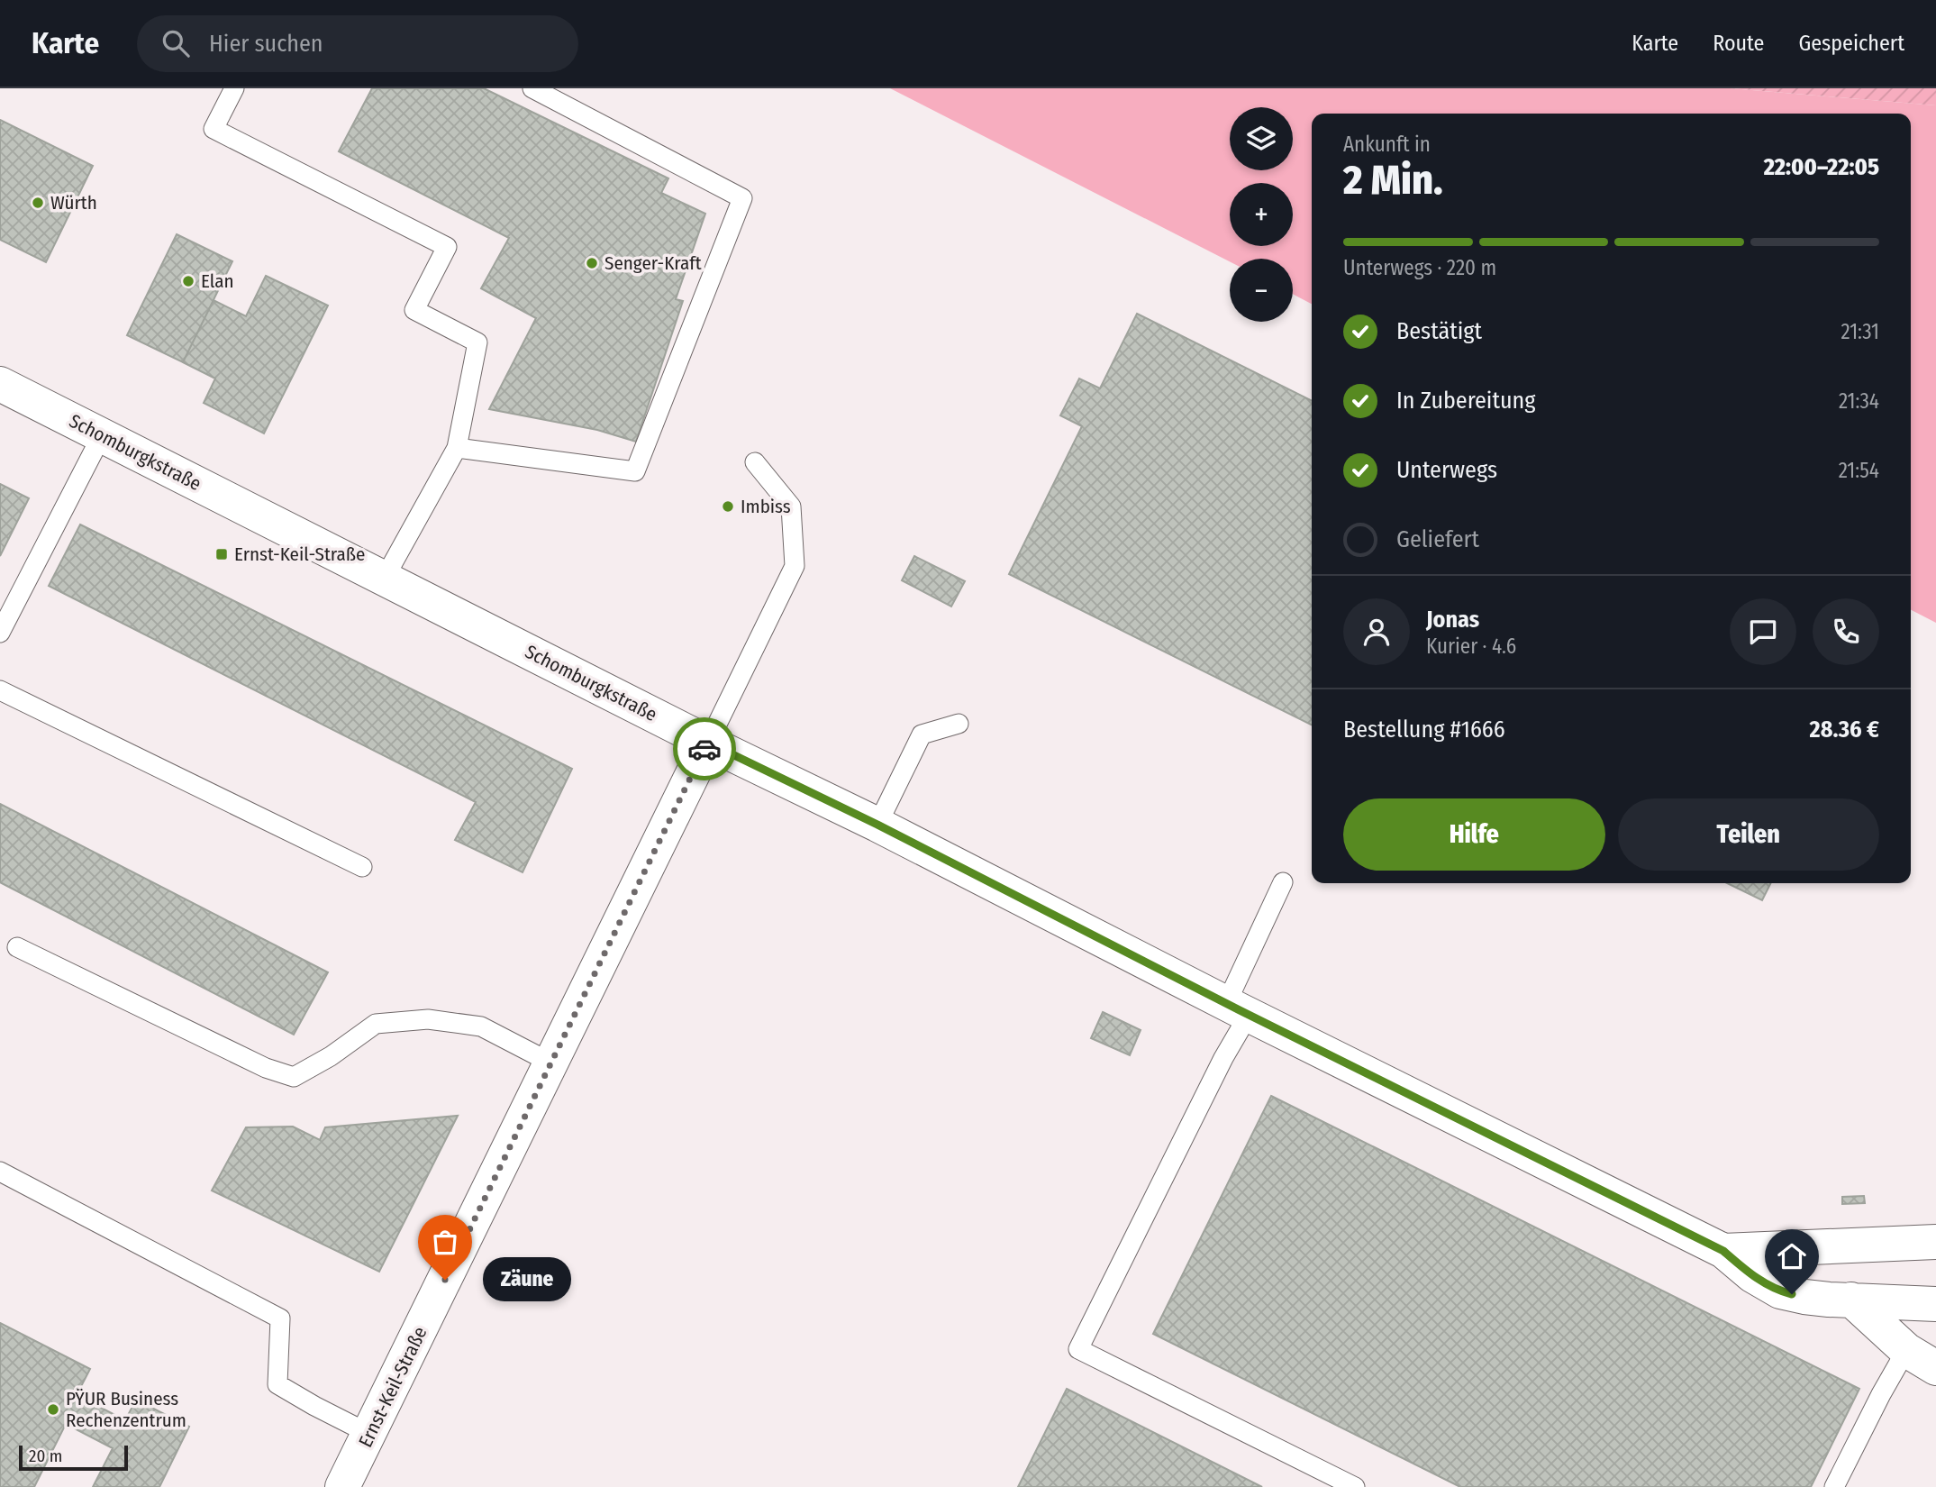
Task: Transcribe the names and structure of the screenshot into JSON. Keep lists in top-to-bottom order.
{
  "streets": {
    "main road": ["Schomburgkstraße", "Ernst-Keil-Straße"]
  },
  "crossings": [
    ["Schomburgkstraße", "Ernst-Keil-Straße"]
  ],
  "places": {
    "other": [
      "Würth",
      "Senger-Kraft",
      "Elan",
      "Imbiss",
      "Zäune",
      "PŸUR Business Rechenzentrum"
    ],
    "transit": ["Ernst-Keil-Straße"]
  },
  "scale_bar": "20 m",
  "page": {
    "header": "Karte",
    "search": "Hier suchen",
    "nav": ["Karte", "Route", "Gespeichert"],
    "map_buttons": ["+", "−"],
    "heading": ["2 Min.", "Ankunft in", "22:00–22:05"],
    "panel": [
      "Jonas",
      "Kurier · 4.6",
      "Bestellung #1666",
      "28.36 €"
    ],
    "bar": "Unterwegs · 220 m",
    "list": [
      ["Bestätigt", "21:31"],
      ["In Zubereitung", "21:34"],
      ["Unterwegs", "21:54"],
      "Geliefert"
    ],
    "buttons": ["Hilfe", "Teilen"],
    "bubble": "Zäune",
    "scale": "20 m"
  }
}
